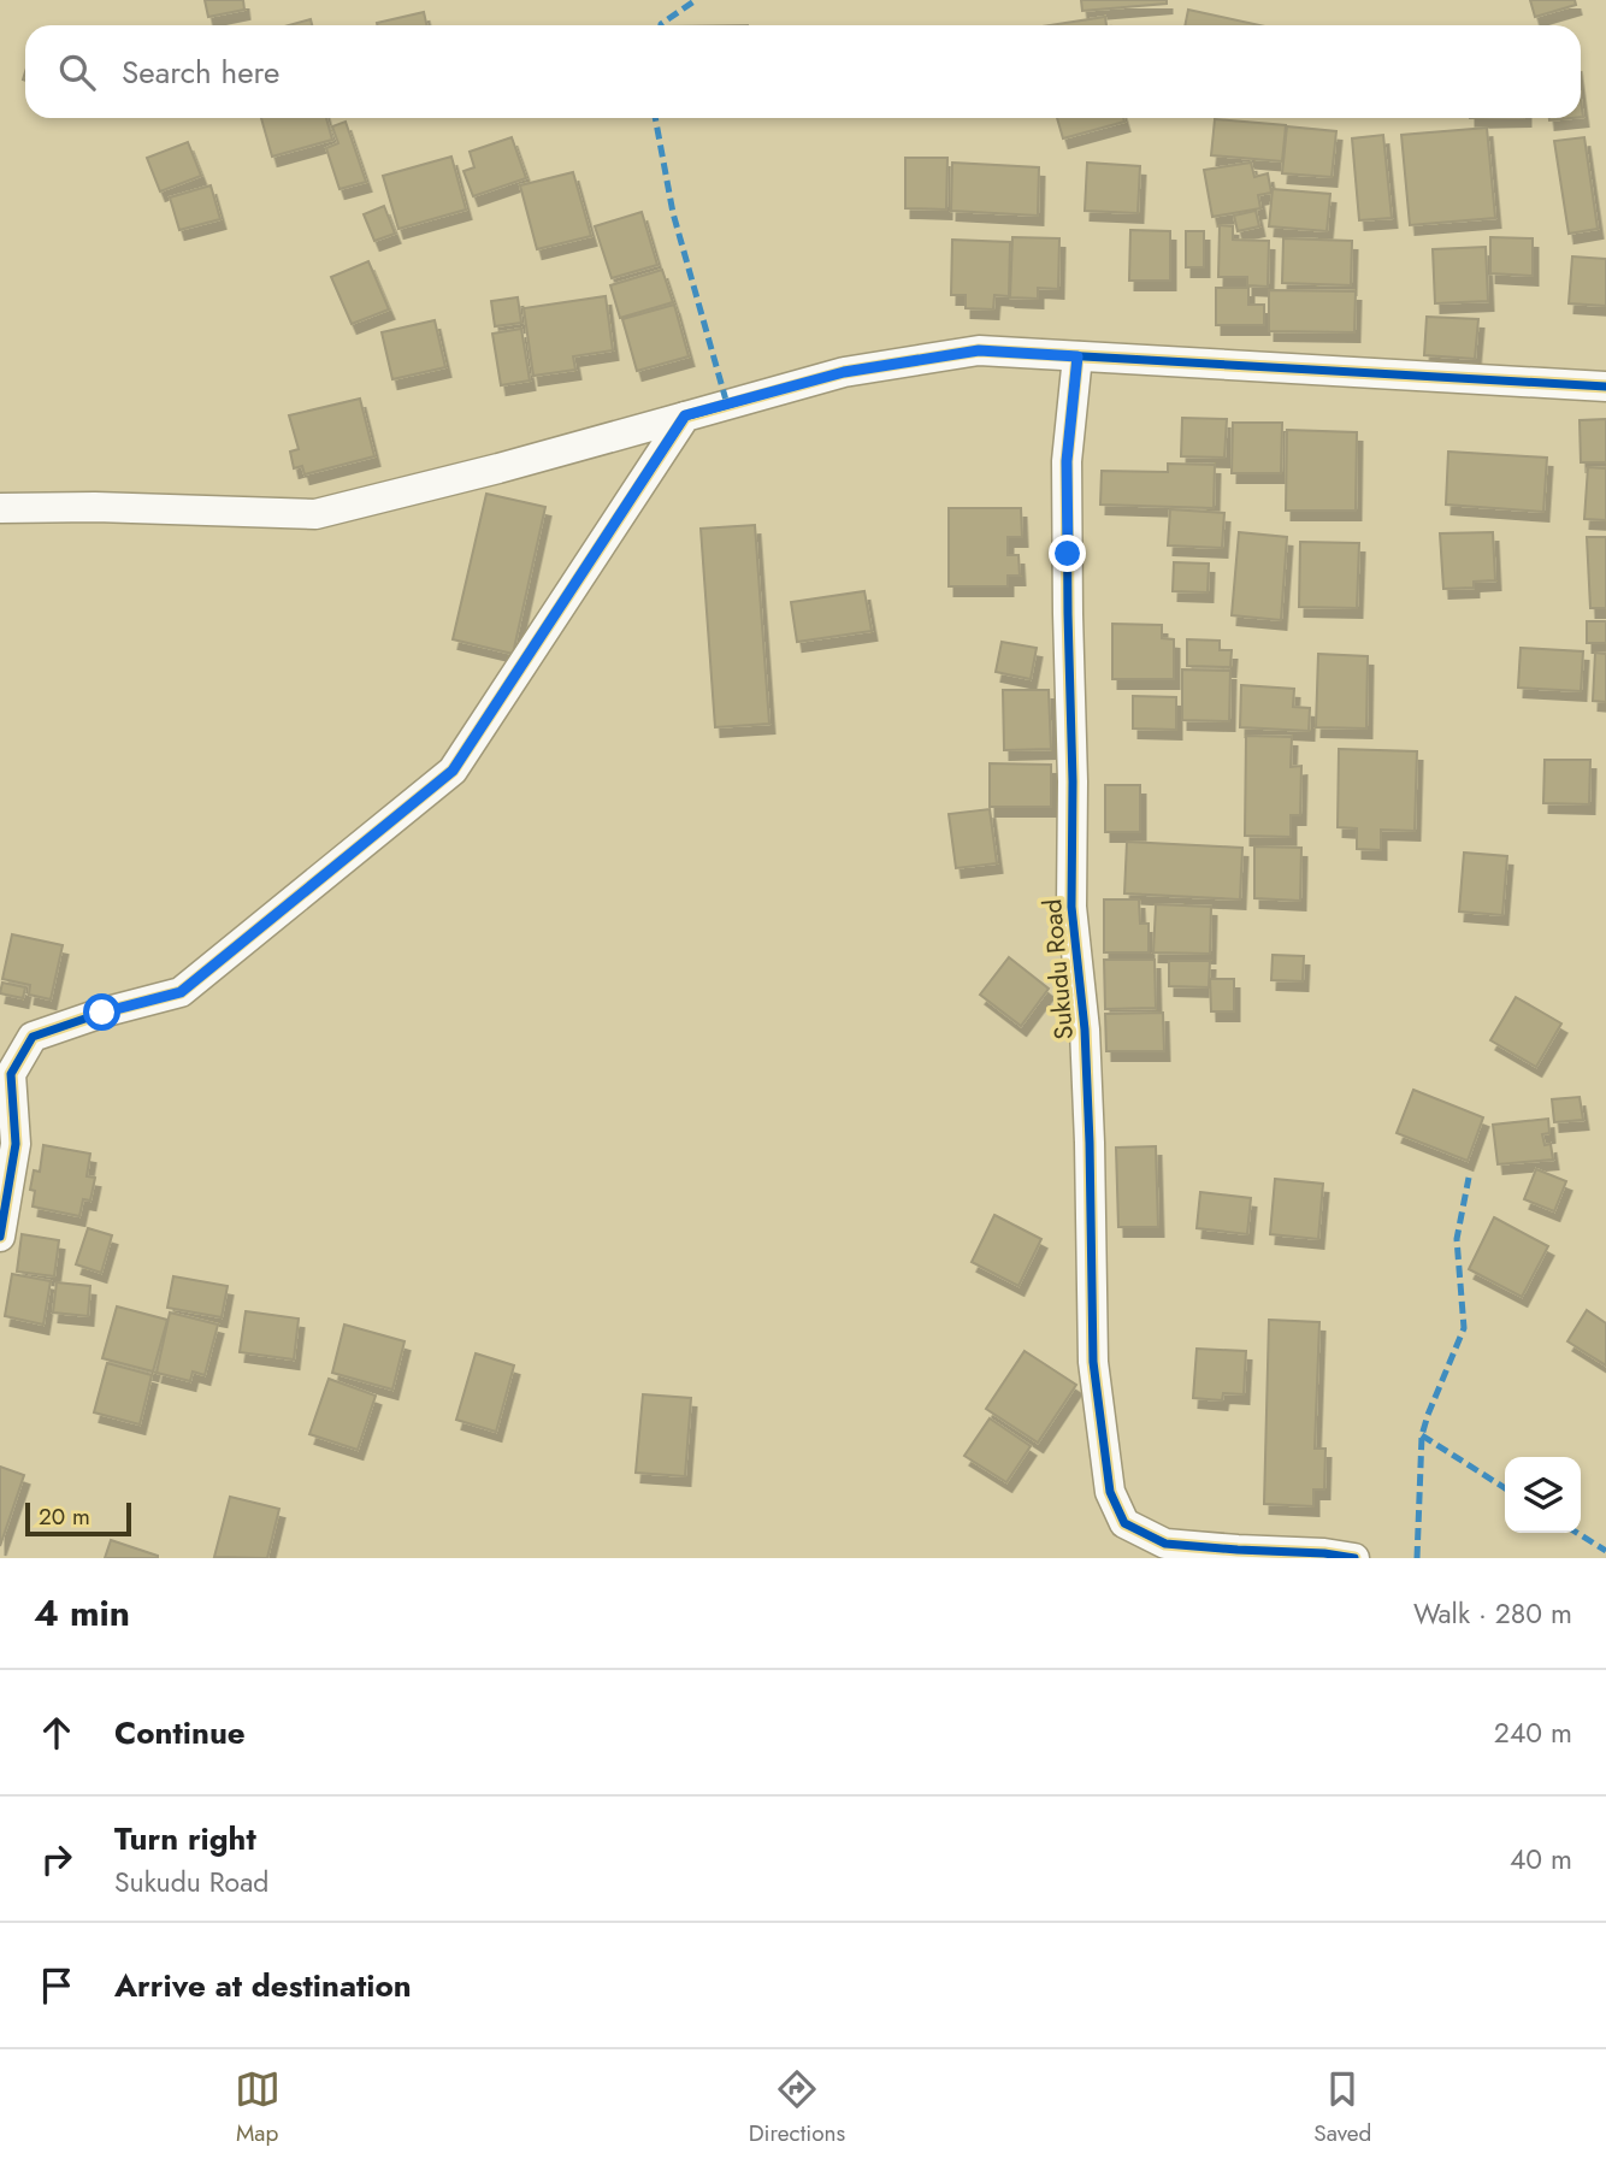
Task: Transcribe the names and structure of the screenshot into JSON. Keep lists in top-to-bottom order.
{
  "streets": {
    "street": ["Sukudu Road"]
  },
  "scale_bar": "20 m",
  "page": {
    "search": "Search here",
    "scale": "20 m",
    "heading": ["4 min", "Walk · 280 m"],
    "list": [
      ["Continue", "240 m"],
      ["Turn right", "Sukudu Road", "40 m"],
      "Arrive at destination"
    ],
    "nav": ["Map", "Directions", "Saved"]
  }
}
